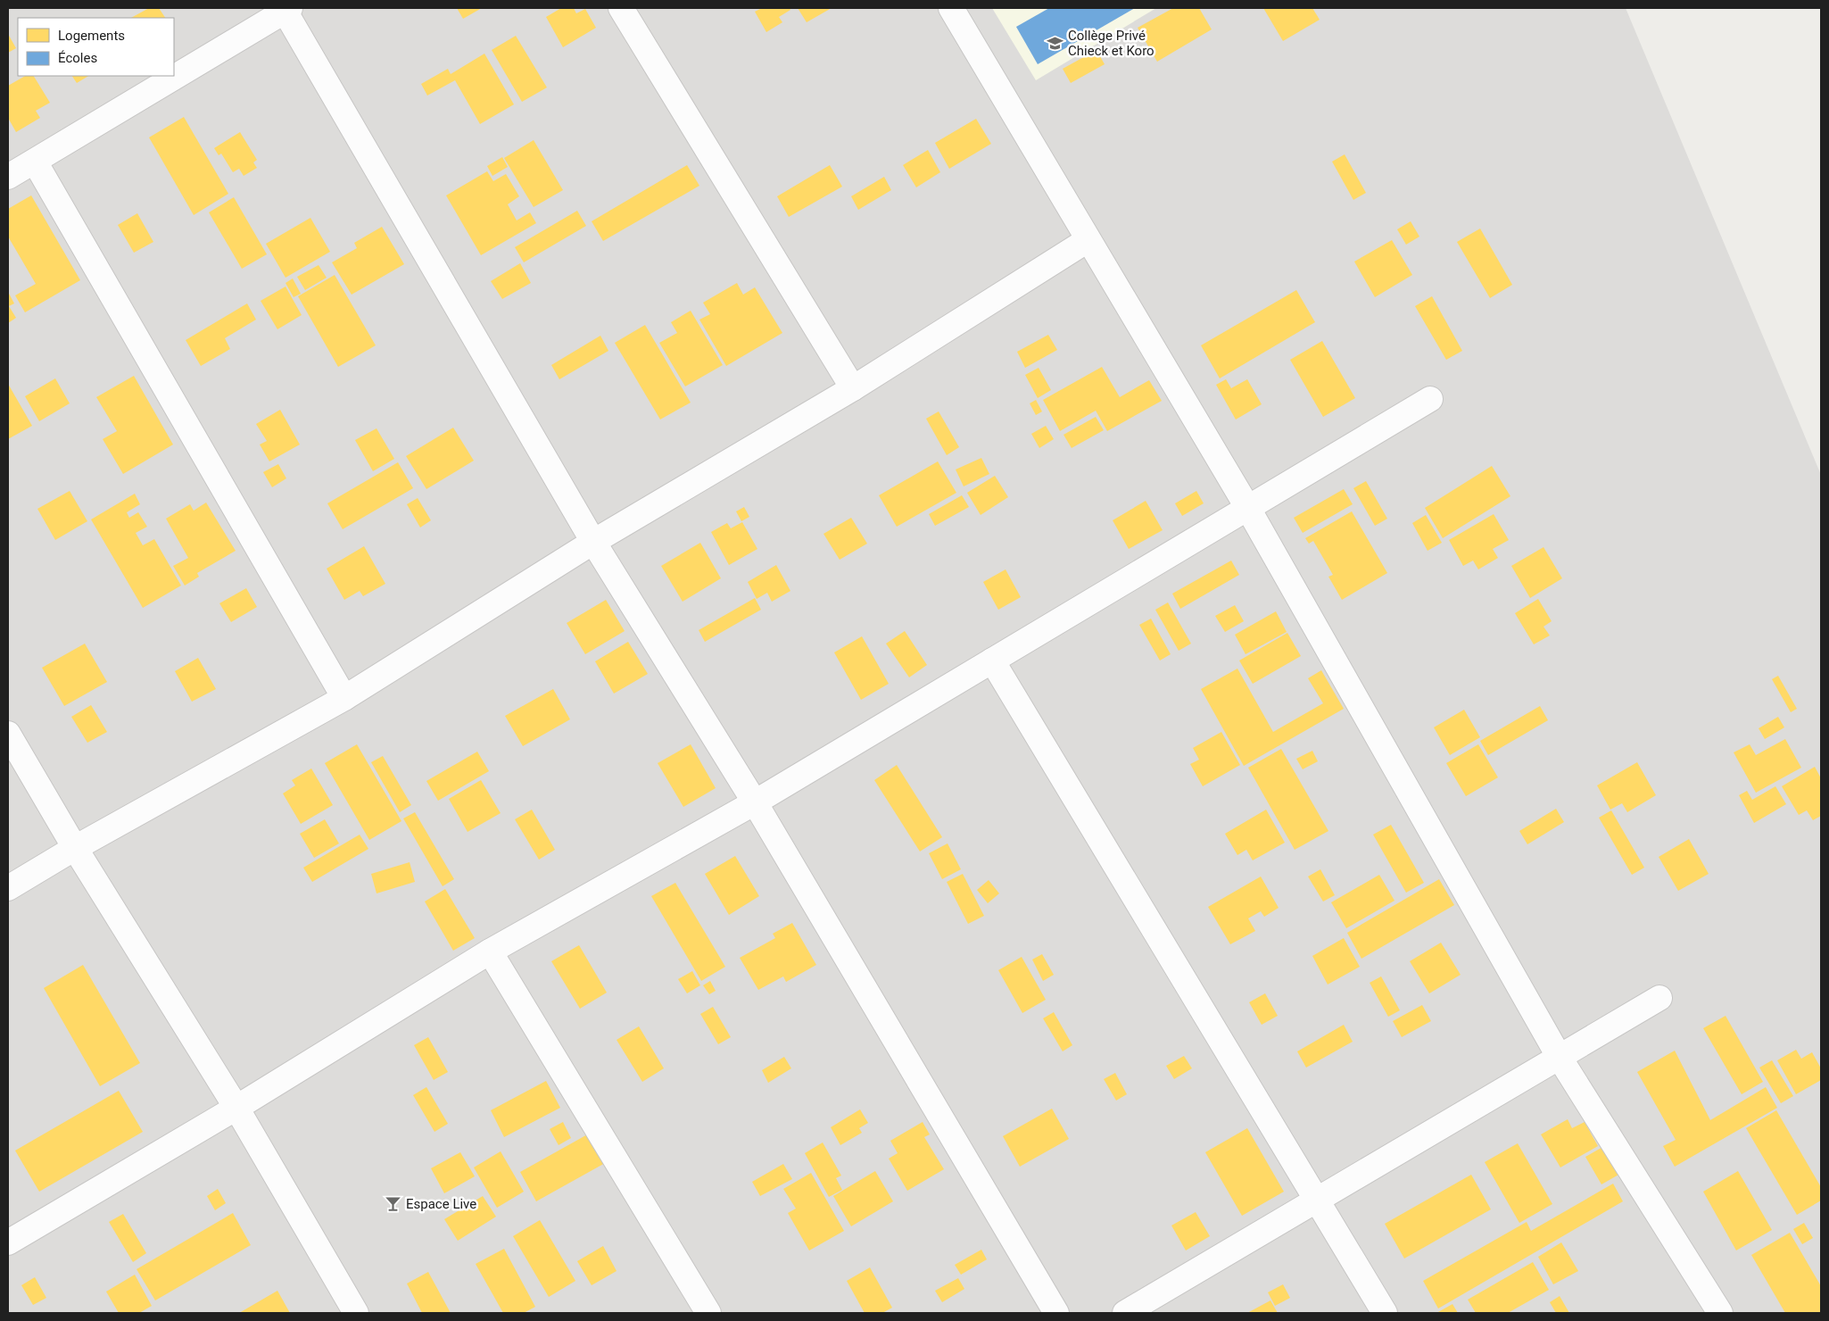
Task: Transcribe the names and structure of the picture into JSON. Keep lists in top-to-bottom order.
{
  "places": {
    "school or university": ["Collège Privé Chieck et Koro"],
    "bar": ["Espace Live"]
  },
  "legend": ["Logements", "Écoles"]
}
